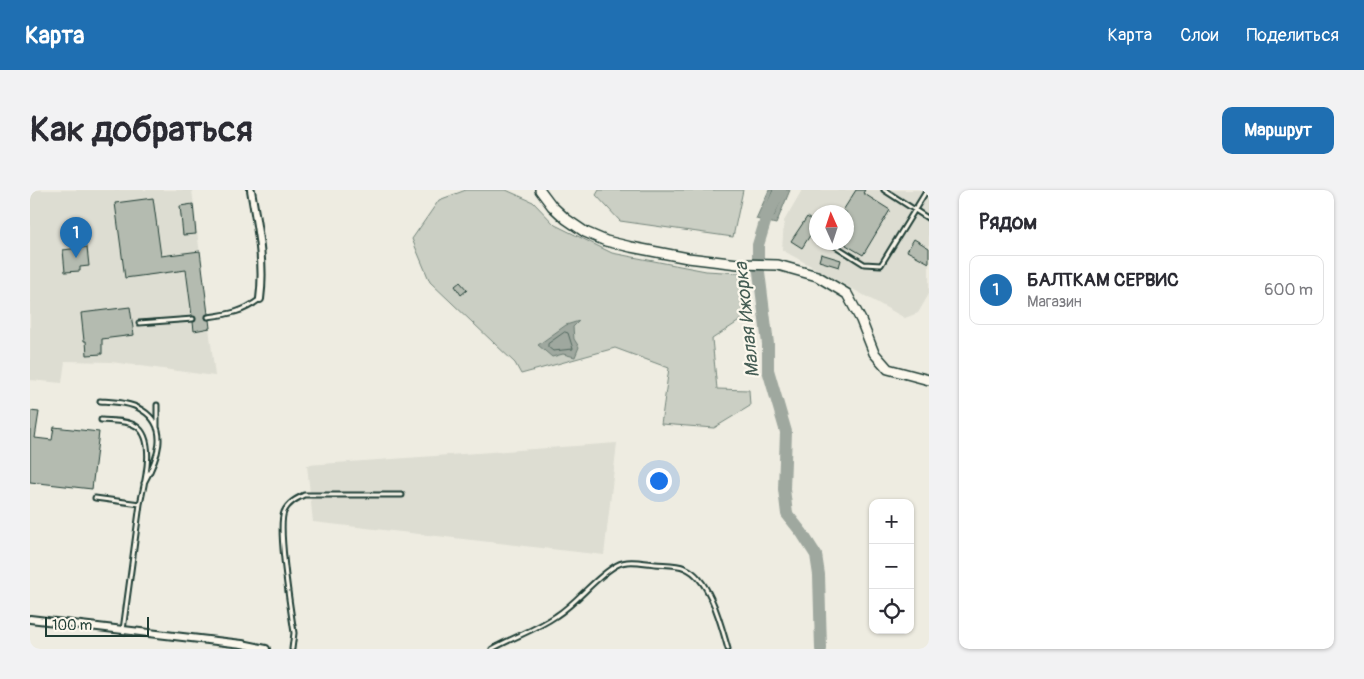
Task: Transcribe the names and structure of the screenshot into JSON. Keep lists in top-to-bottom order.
{
  "water": ["Малая Ижорка"],
  "scale_bar": "100 m",
  "north": "top",
  "page": {
    "header": "Карта",
    "nav": ["Карта", "Слои", "Поделиться"],
    "buttons": "Маршрут",
    "title": "Как добраться",
    "heading": "Рядом",
    "pins": "1",
    "list": [
      {
        "mark": "1",
        "name": "БАЛТКАМ СЕРВИС",
        "note": "Магазин",
        "value": "600 m"
      }
    ],
    "map_buttons": ["+", "−"],
    "scale": "100 m"
  }
}
